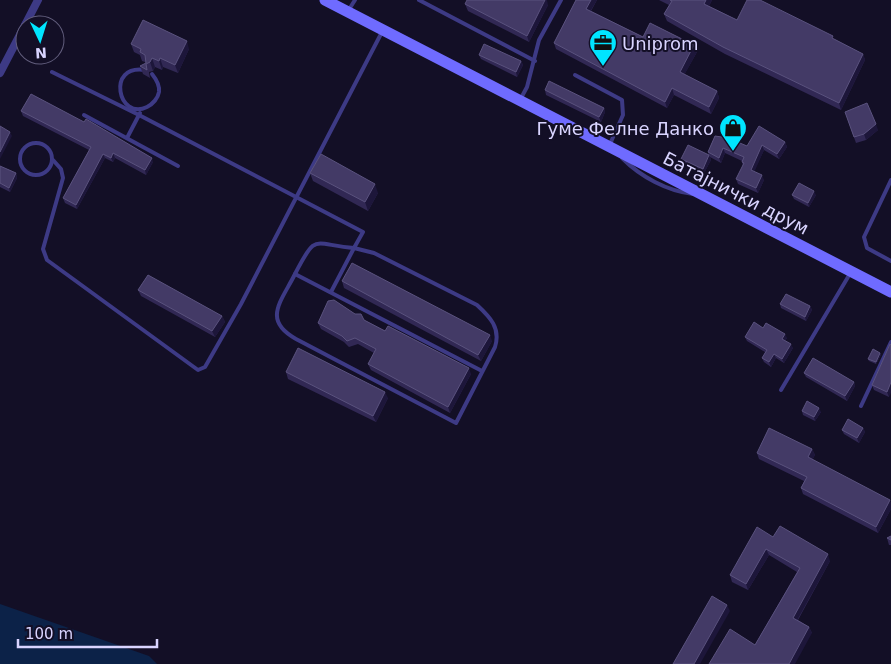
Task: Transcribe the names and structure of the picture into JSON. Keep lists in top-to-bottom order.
{
  "streets": {
    "main road": ["Батајнички друм"]
  },
  "places": {
    "office": ["Uniprom"],
    "shop": ["Гуме Фелне Данко"]
  },
  "scale_bar": "100 m",
  "north": "bottom"
}
